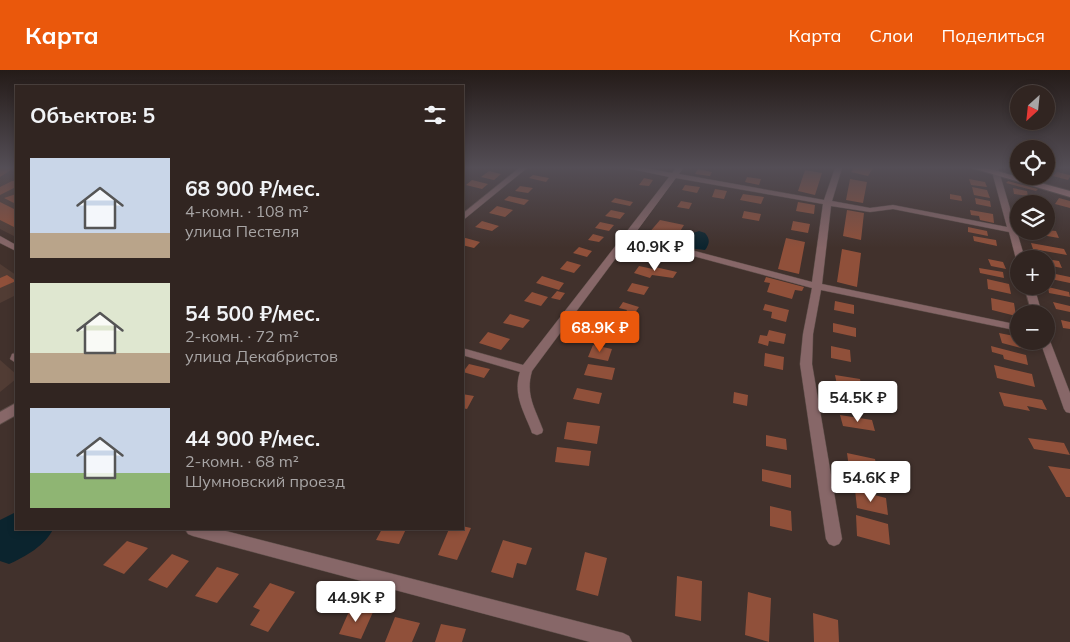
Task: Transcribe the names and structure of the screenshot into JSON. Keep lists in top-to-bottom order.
{
  "north": "bottom left",
  "page": {
    "header": "Карта",
    "nav": ["Карта", "Слои", "Поделиться"],
    "map_buttons": ["+", "−"],
    "heading": "Объектов: 5",
    "list": [
      {
        "name": "68 900 ₽/мес.",
        "note": "4-комн. · 108 m² · улица Пестеля"
      },
      {
        "name": "54 500 ₽/мес.",
        "note": "2-комн. · 72 m² · улица Декабристов"
      },
      {
        "name": "44 900 ₽/мес.",
        "note": "2-комн. · 68 m² · Шумновский проезд"
      }
    ],
    "price": [
      "40.9K ₽",
      "68.9K ₽",
      "54.5K ₽",
      "54.6K ₽",
      "44.9K ₽"
    ]
  }
}
